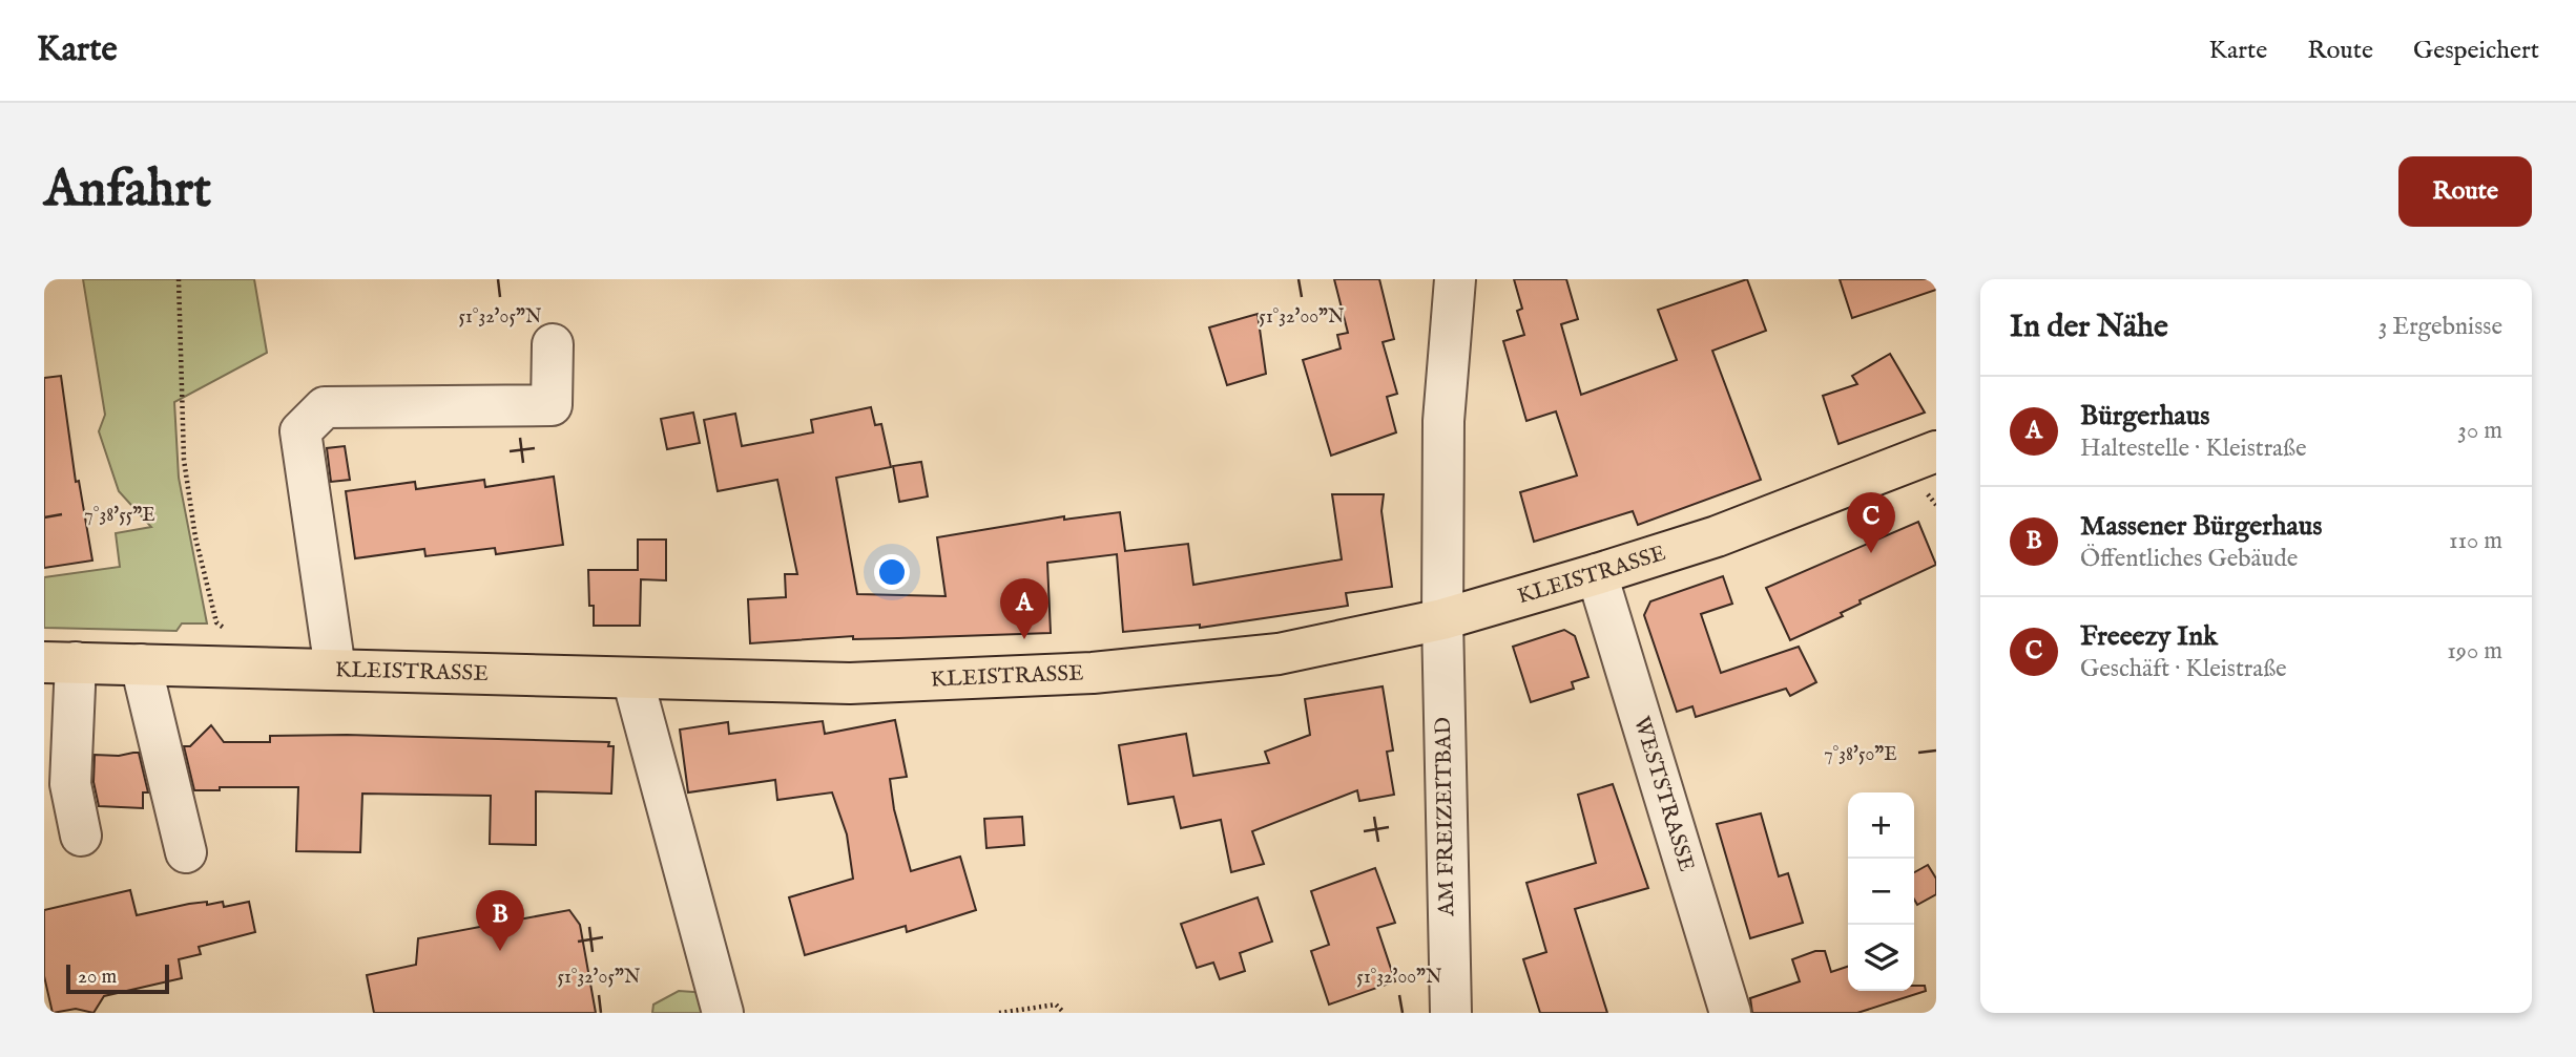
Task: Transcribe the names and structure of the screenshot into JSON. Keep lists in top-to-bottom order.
{
  "streets": {
    "main road": ["KLEISTRASSE"],
    "street": ["WESTSTRASSE", "AM FREIZEITBAD"]
  },
  "crossings": [
    ["KLEISTRASSE", "WESTSTRASSE"],
    ["KLEISTRASSE", "AM FREIZEITBAD"]
  ],
  "scale_bar": "20 m",
  "page": {
    "header": "Karte",
    "nav": ["Karte", "Route", "Gespeichert"],
    "buttons": "Route",
    "title": "Anfahrt",
    "heading": ["In der Nähe", "3 Ergebnisse"],
    "list": [
      {
        "mark": "A",
        "name": "Bürgerhaus",
        "note": "Haltestelle · Kleistraße",
        "value": "30 m"
      },
      {
        "mark": "B",
        "name": "Massener Bürgerhaus",
        "note": "Öffentliches Gebäude",
        "value": "110 m"
      },
      {
        "mark": "C",
        "name": "Freeezy Ink",
        "note": "Geschäft · Kleistraße",
        "value": "190 m"
      }
    ],
    "pins": ["C", "A", "B"],
    "map_buttons": ["+", "−"],
    "scale": "20 m"
  },
  "coordinates": [
    "51°32'05\"N",
    "51°32'00\"N",
    "7°38'55\"E",
    "7°38'50\"E"
  ]
}
